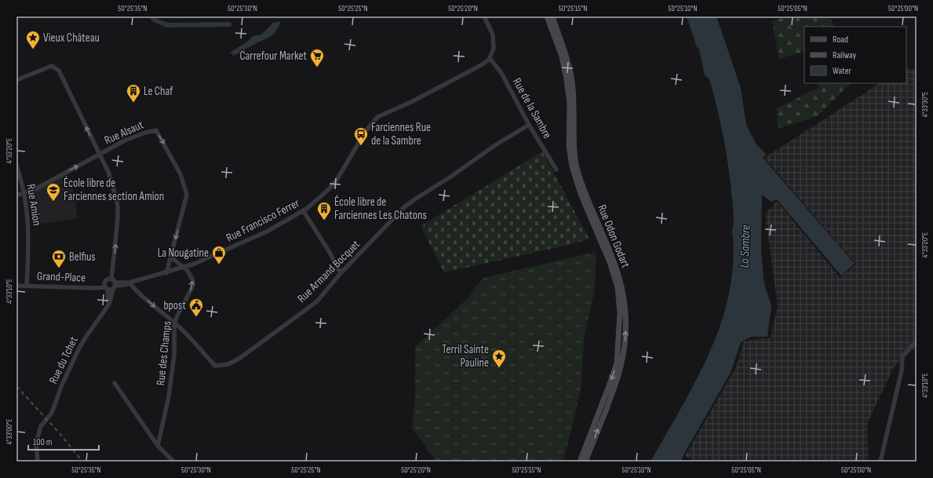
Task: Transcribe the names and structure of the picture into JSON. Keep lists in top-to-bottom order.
{
  "streets": {
    "main road": ["Rue Odon Godart"],
    "street": [
      "Rue de la Sambre",
      "Rue Alsaut",
      "Rue Amion",
      "Rue Francisco Ferrer",
      "Rue Armand Bocquet",
      "Grand-Place",
      "Rue des Champs",
      "Rue du Tchet"
    ]
  },
  "crossings": [
    ["Rue de la Sambre", "Rue Francisco Ferrer"],
    ["Rue de la Sambre", "Rue Armand Bocquet"],
    ["Rue Alsaut", "Rue Amion"],
    ["Rue Alsaut", "Rue Francisco Ferrer"],
    ["Rue Amion", "Grand-Place"],
    ["Rue Francisco Ferrer", "Rue Armand Bocquet"],
    ["Rue Francisco Ferrer", "Grand-Place"],
    ["Rue Francisco Ferrer", "Rue des Champs"],
    ["Rue Francisco Ferrer", "Rue du Tchet"],
    ["Rue Armand Bocquet", "Rue des Champs"],
    ["Grand-Place", "Rue du Tchet"]
  ],
  "water": ["La Sambre"],
  "places": {
    "place": ["Vieux Château", "Terril Sainte Pauline"],
    "supermarket": ["Carrefour Market"],
    "building": ["Le Chaf", "École libre de Farciennes Les Chatons"],
    "bus stop": ["Farciennes Rue de la Sambre"],
    "school or university": ["École libre de Farciennes section Amion"],
    "shop": ["La Nougatine"],
    "bank": ["Belfius"],
    "public building": ["bpost"]
  },
  "legend": ["Road", "Railway", "Water"],
  "scale_bar": "100 m",
  "coordinates": [
    "50°25'35\"N",
    "50°25'30\"N",
    "50°25'25\"N",
    "50°25'20\"N",
    "50°25'15\"N",
    "50°25'10\"N",
    "50°25'05\"N",
    "50°25'00\"N",
    "4°33'30\"E",
    "4°33'20\"E",
    "4°33'10\"E",
    "4°33'00\"E"
  ]
}
